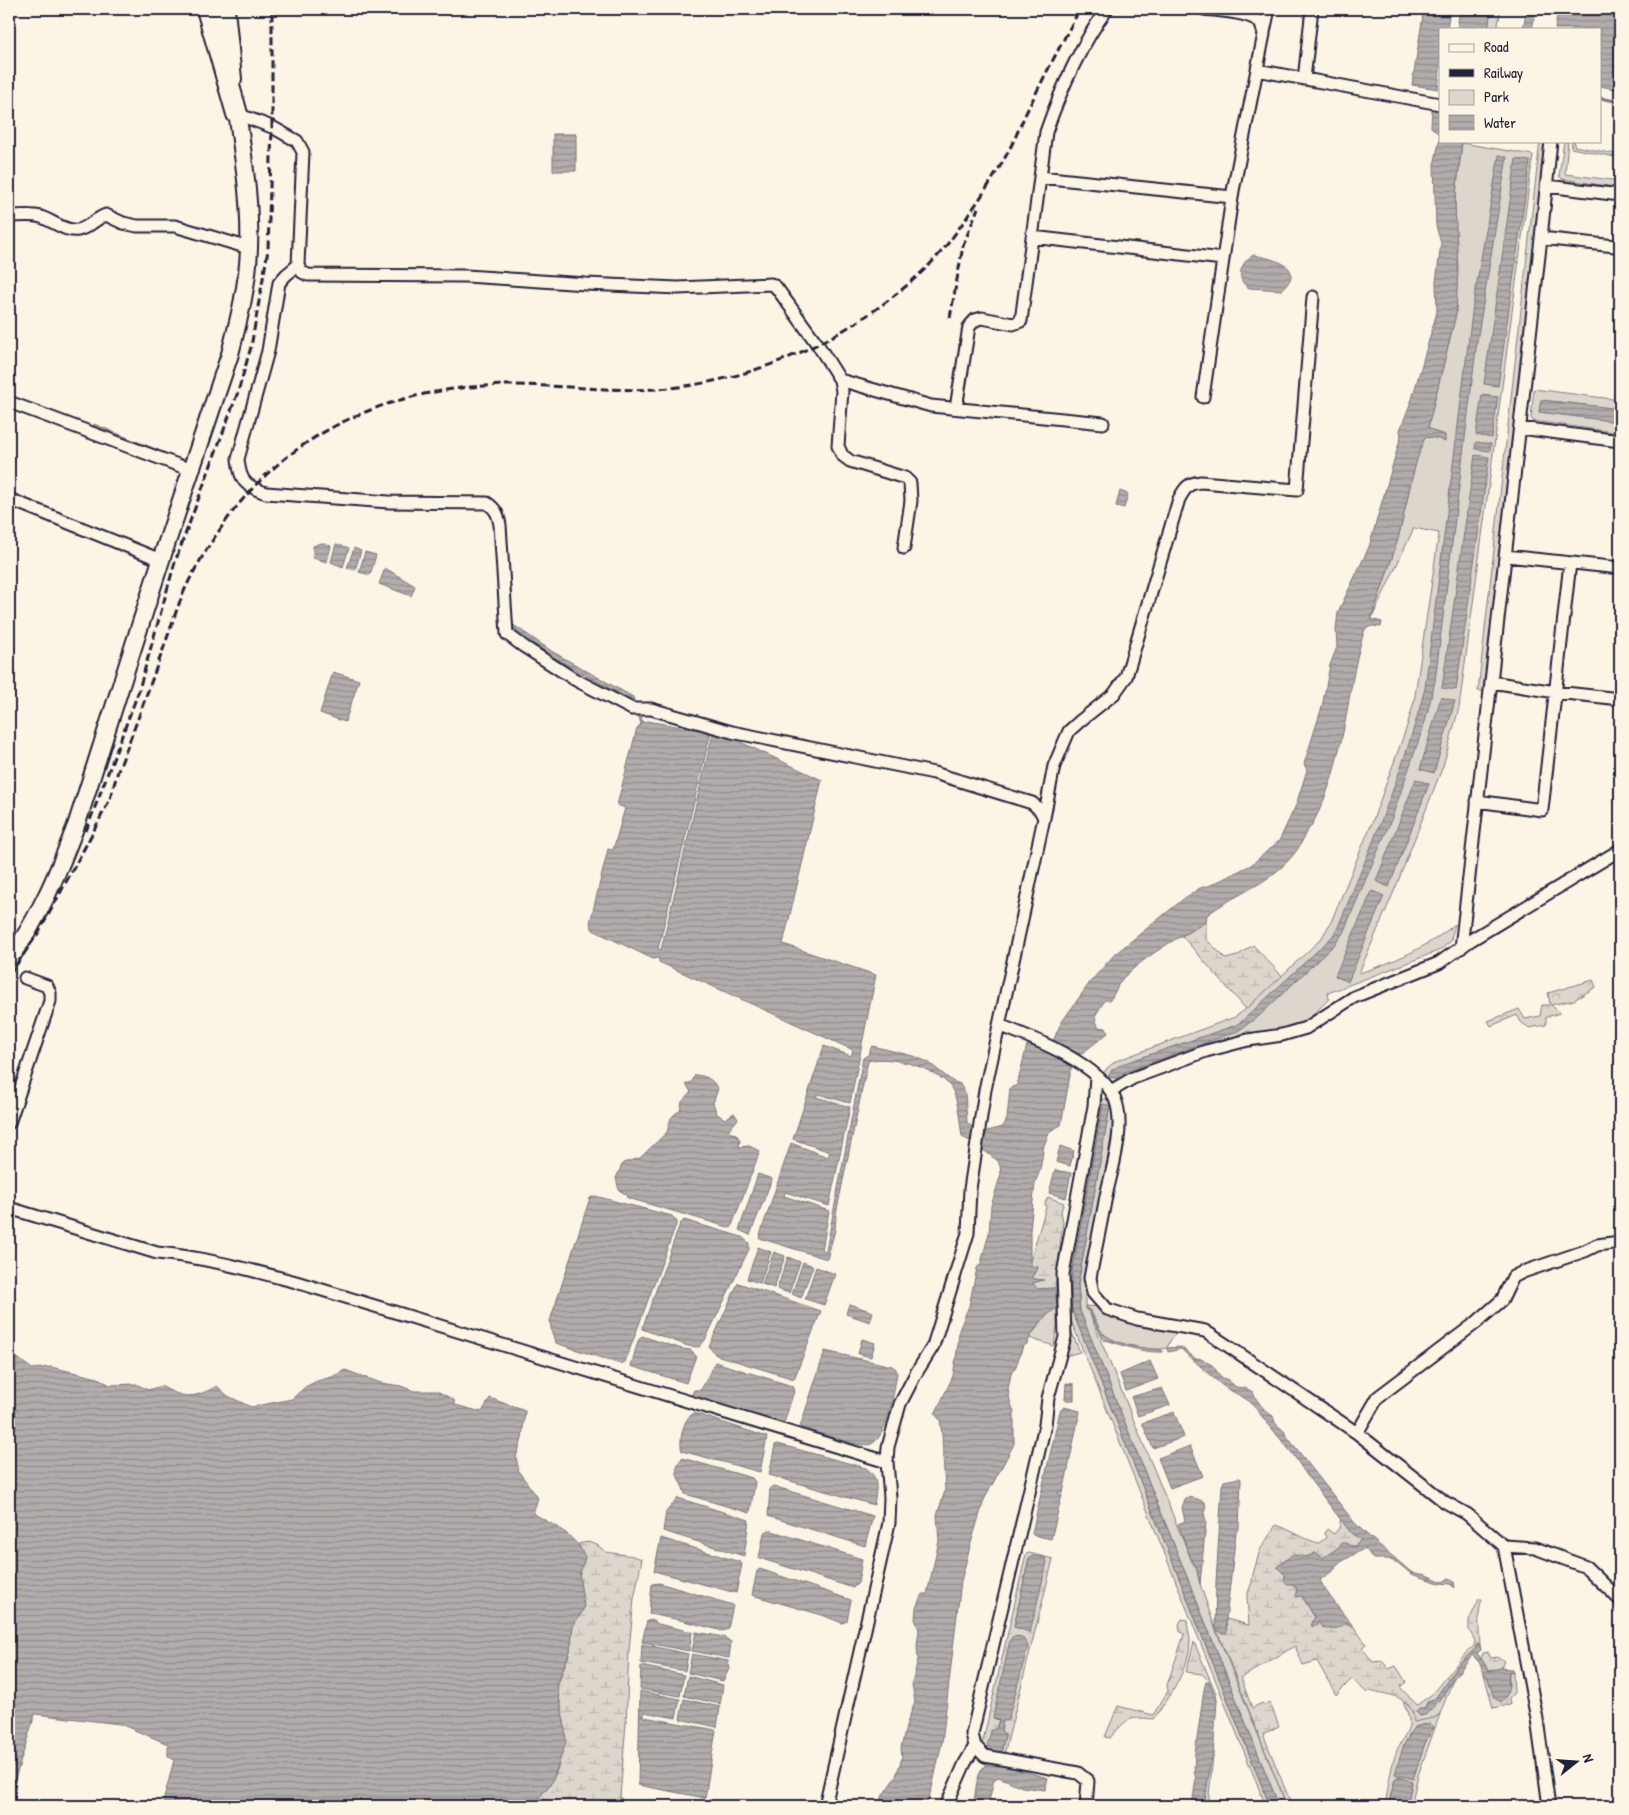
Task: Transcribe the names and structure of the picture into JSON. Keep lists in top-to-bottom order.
{
  "legend": [
    "Road",
    "Railway",
    "Park",
    "Water"
  ],
  "north": "right"
}
